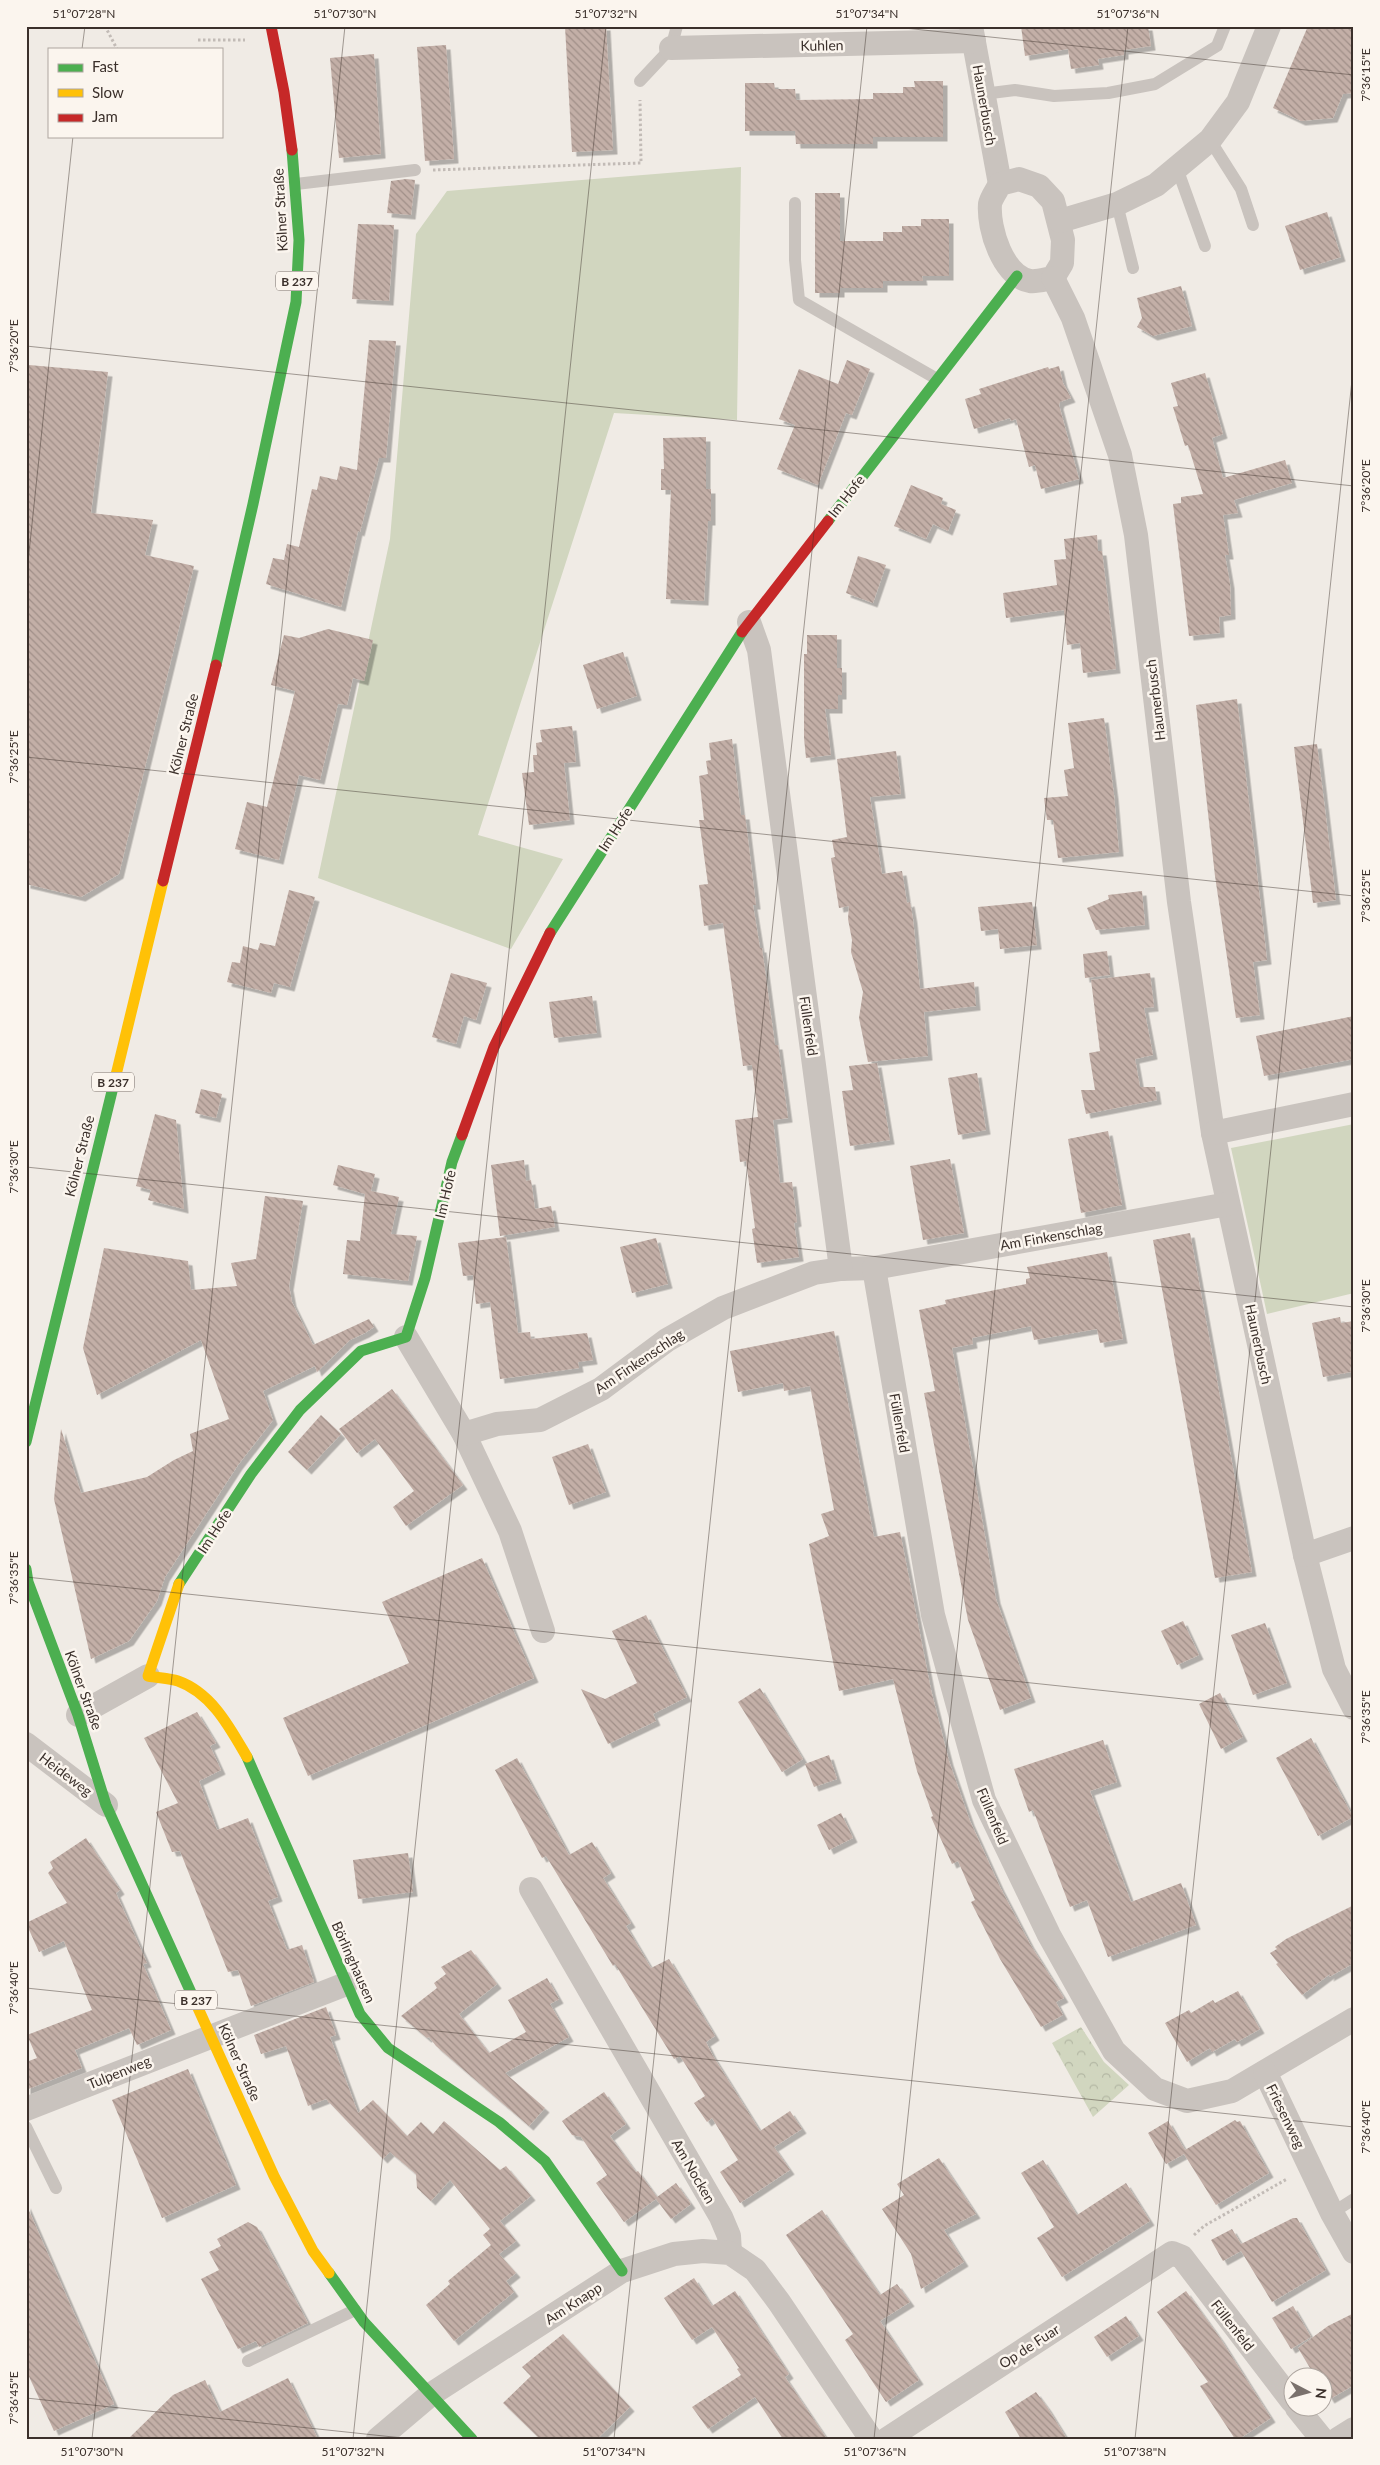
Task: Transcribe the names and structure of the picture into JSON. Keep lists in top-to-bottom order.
{
  "streets": {
    "street": [
      "Kuhlen",
      "Haunerbusch",
      "Kölner Straße",
      "B 237",
      "Im Hofe",
      "Füllenfeld",
      "Am Finkenschlag",
      "Heideweg",
      "Börlinghausen",
      "Tulpenweg",
      "Friesenweg",
      "Am Nocken",
      "Am Knapp",
      "Op de Fuar"
    ]
  },
  "crossings": [
    ["Kuhlen", "Haunerbusch"],
    ["Haunerbusch", "Im Hofe"],
    ["Haunerbusch", "Am Finkenschlag"],
    ["Kölner Straße", "Heideweg"],
    ["Kölner Straße", "Tulpenweg"],
    ["Kölner Straße", "Am Knapp"],
    ["Im Hofe", "Füllenfeld"],
    ["Im Hofe", "Börlinghausen"],
    ["Füllenfeld", "Am Finkenschlag"],
    ["Füllenfeld", "Friesenweg"],
    ["Füllenfeld", "Op de Fuar"],
    ["Börlinghausen", "Tulpenweg"],
    ["Börlinghausen", "Am Knapp"],
    ["Am Nocken", "Am Knapp"]
  ],
  "legend": ["Fast", "Slow", "Jam"],
  "north": "right",
  "coordinates": [
    "51°07'28\"N",
    "51°07'30\"N",
    "51°07'32\"N",
    "51°07'34\"N",
    "51°07'36\"N",
    "7°36'15\"E",
    "7°36'20\"E",
    "7°36'25\"E",
    "7°36'30\"E",
    "7°36'35\"E",
    "7°36'40\"E",
    "7°36'45\"E",
    "51°07'38\"N"
  ]
}
